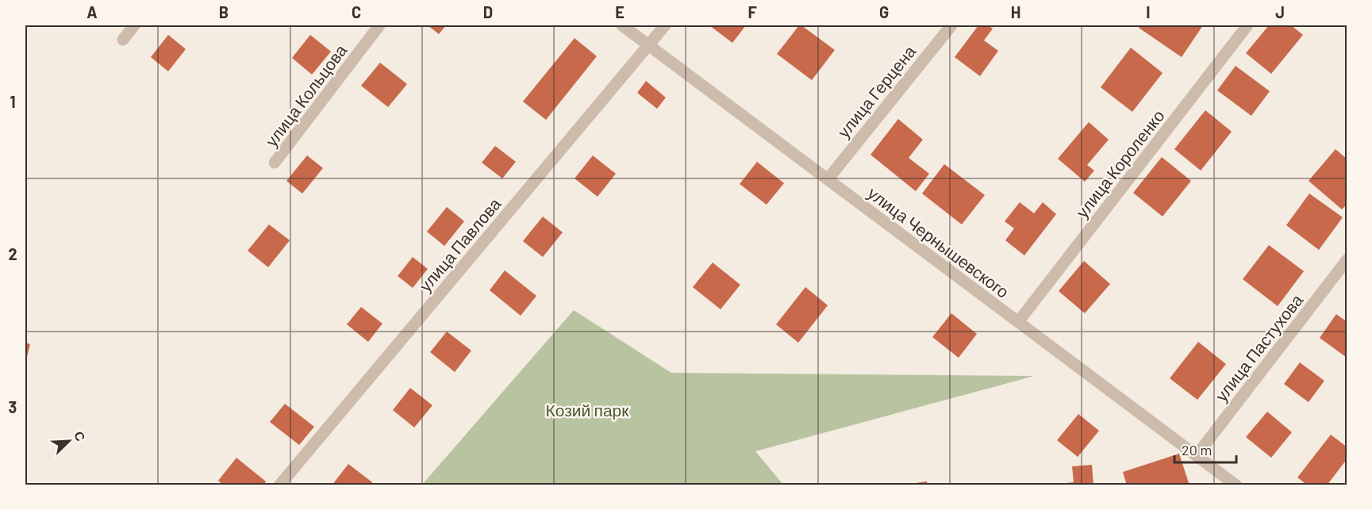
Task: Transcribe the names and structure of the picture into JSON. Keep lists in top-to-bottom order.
{
  "streets": {
    "street": [
      "улица Герцена",
      "улица Кольцова",
      "улица Короленко",
      "улица Чернышевского",
      "улица Павлова",
      "улица Пастухова"
    ]
  },
  "crossings": [
    ["улица Герцена", "улица Чернышевского"],
    ["улица Короленко", "улица Чернышевского"],
    ["улица Чернышевского", "улица Павлова"],
    ["улица Чернышевского", "улица Пастухова"]
  ],
  "parks": ["Козий парк"],
  "scale_bar": "20 m",
  "north": "top right",
  "grid": {
    "columns": [
      "A",
      "B",
      "C",
      "D",
      "E",
      "F",
      "G",
      "H",
      "I",
      "J"
    ],
    "rows": ["1", "2", "3"]
  }
}
